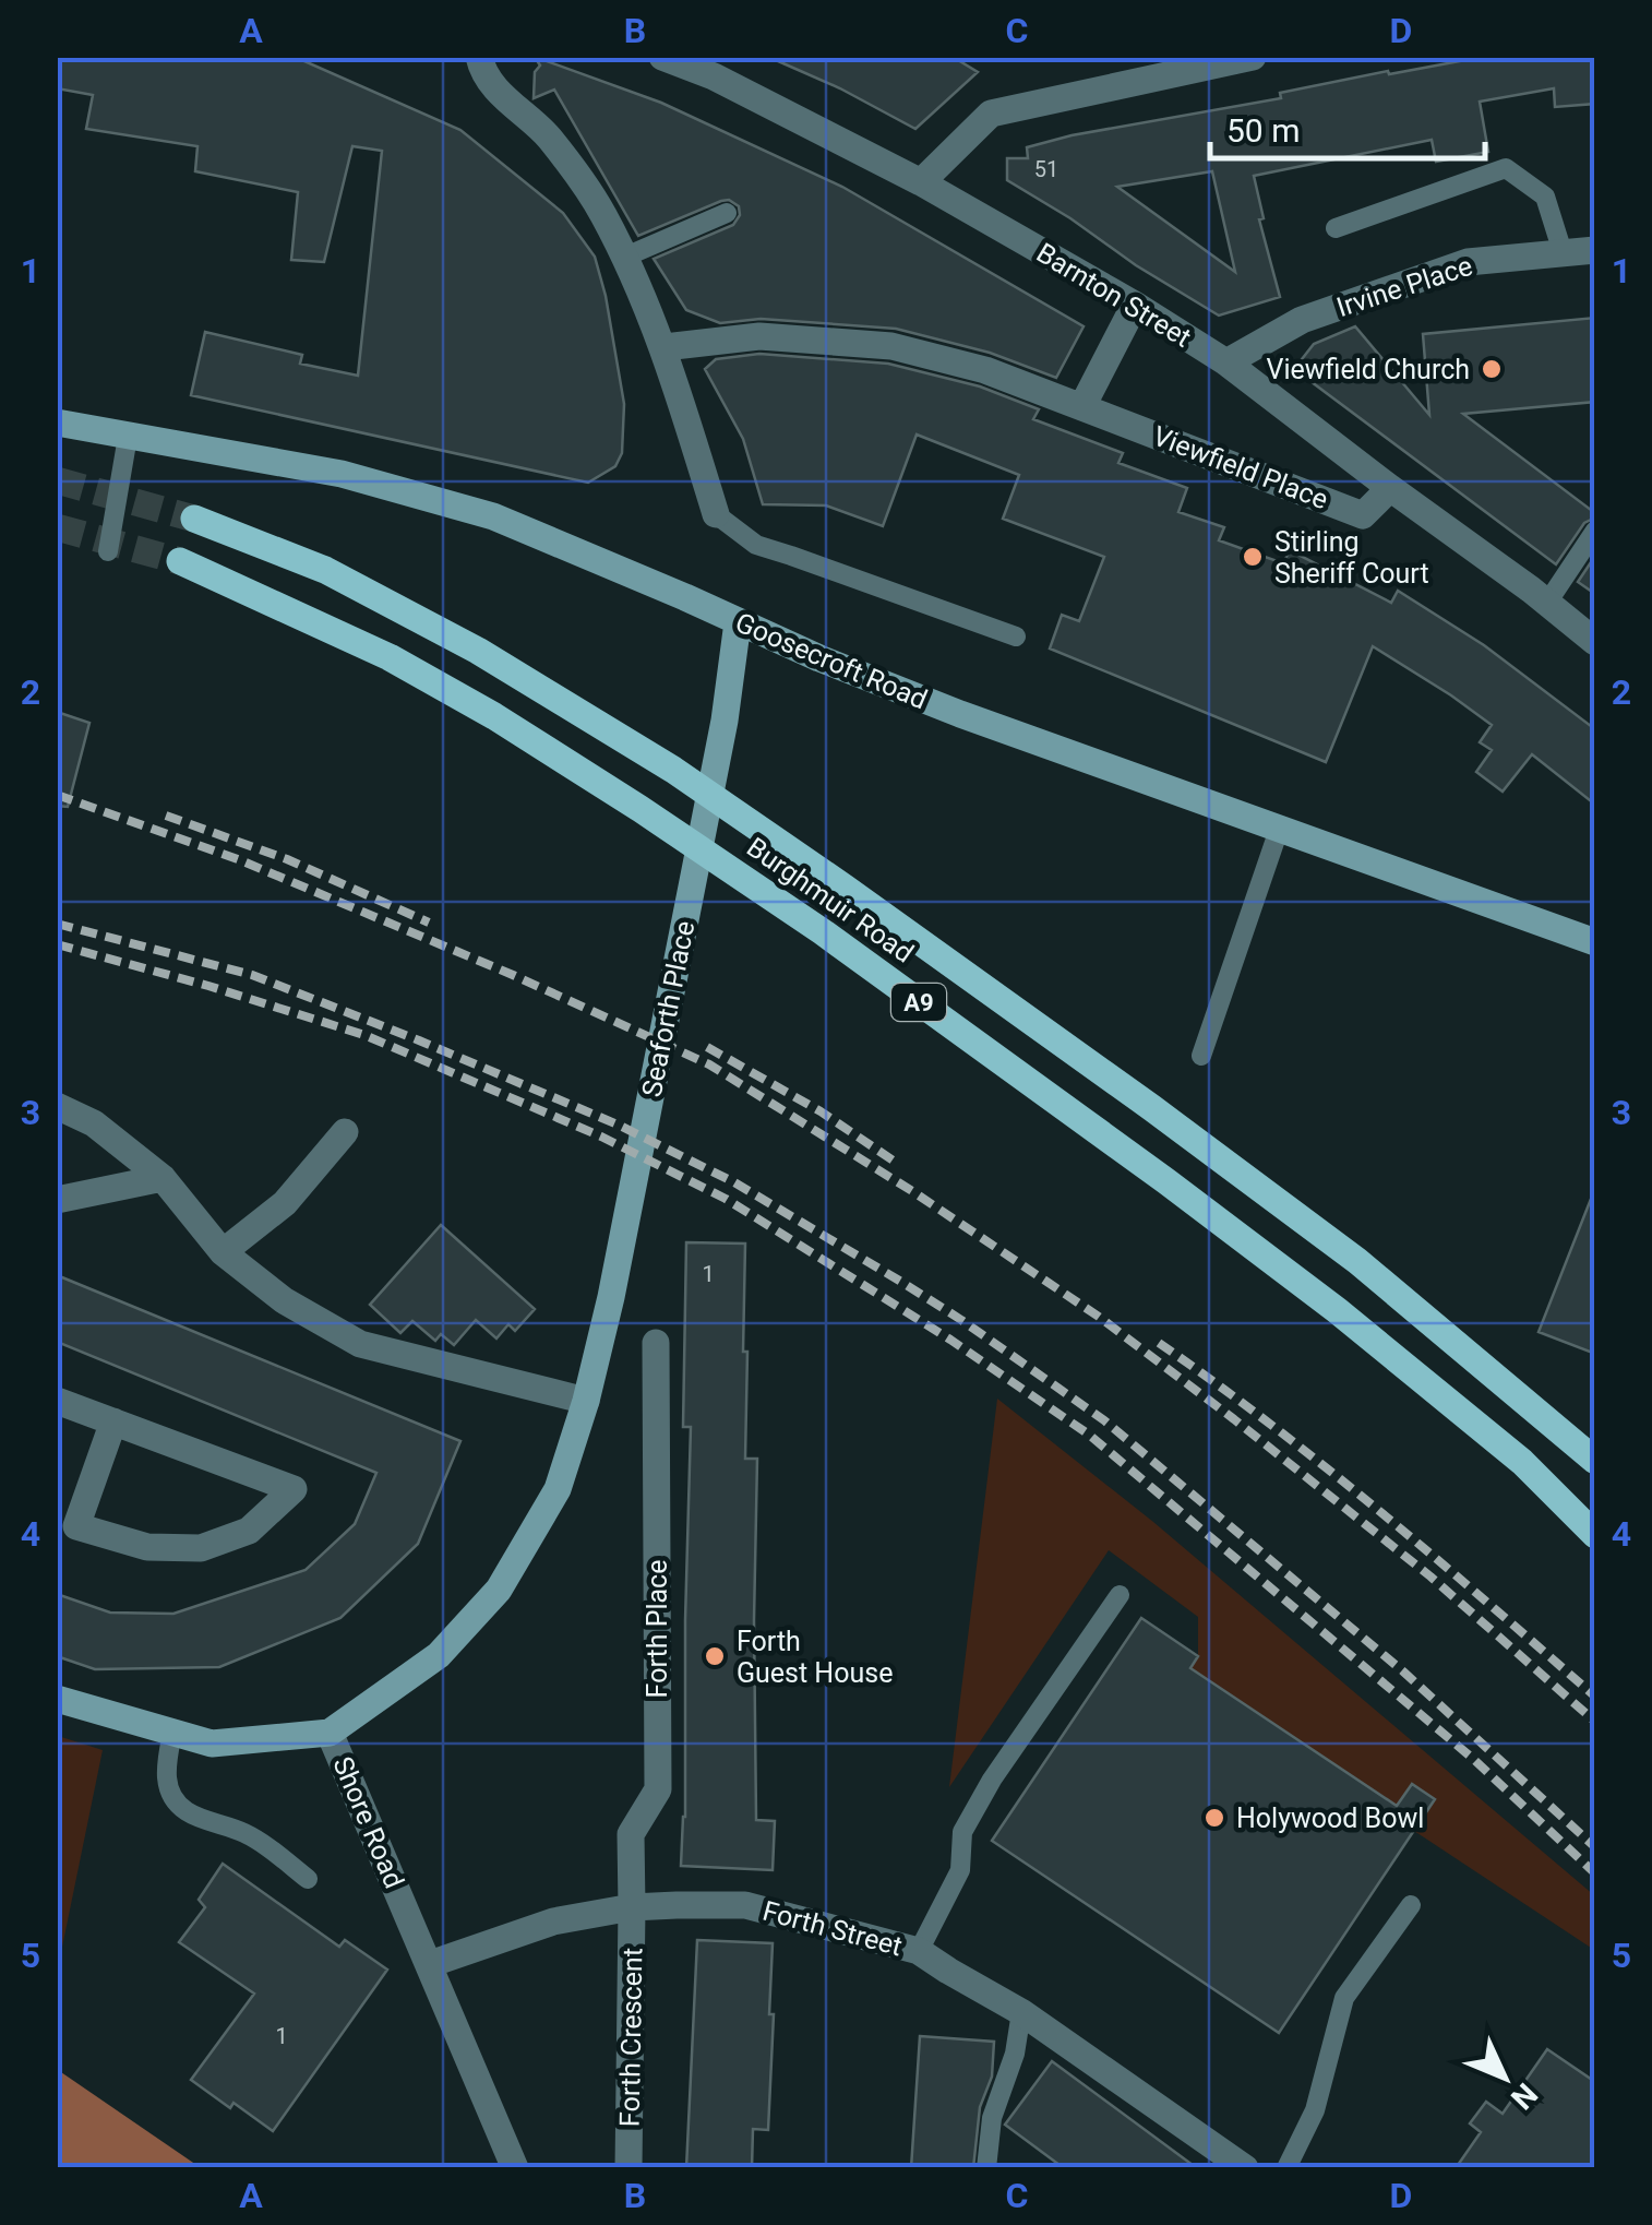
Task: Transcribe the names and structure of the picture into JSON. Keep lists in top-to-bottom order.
{
  "streets": {
    "main road": [
      "Goosecroft Road",
      "Burghmuir Road",
      "A9",
      "Seaforth Place",
      "Shore Road"
    ],
    "street": [
      "Irvine Place",
      "Barnton Street",
      "Viewfield Place",
      "Forth Place",
      "Forth Street",
      "Forth Crescent"
    ]
  },
  "crossings": [
    ["Irvine Place", "Barnton Street"],
    ["Barnton Street", "Viewfield Place"],
    ["Goosecroft Road", "Seaforth Place"],
    ["Seaforth Place", "Shore Road"],
    ["Forth Place", "Forth Street"],
    ["Forth Place", "Forth Crescent"],
    ["Shore Road", "Forth Street"],
    ["Forth Street", "Forth Crescent"]
  ],
  "places": [
    "Viewfield Church",
    "Stirling Sheriff Court",
    "Forth Guest House",
    "Holywood Bowl"
  ],
  "house_numbers": ["51", "1", "1"],
  "scale_bar": "50 m",
  "north": "bottom right",
  "grid": {
    "columns": [
      "A",
      "B",
      "C",
      "D"
    ],
    "rows": [
      "1",
      "2",
      "3",
      "4",
      "5"
    ]
  }
}
